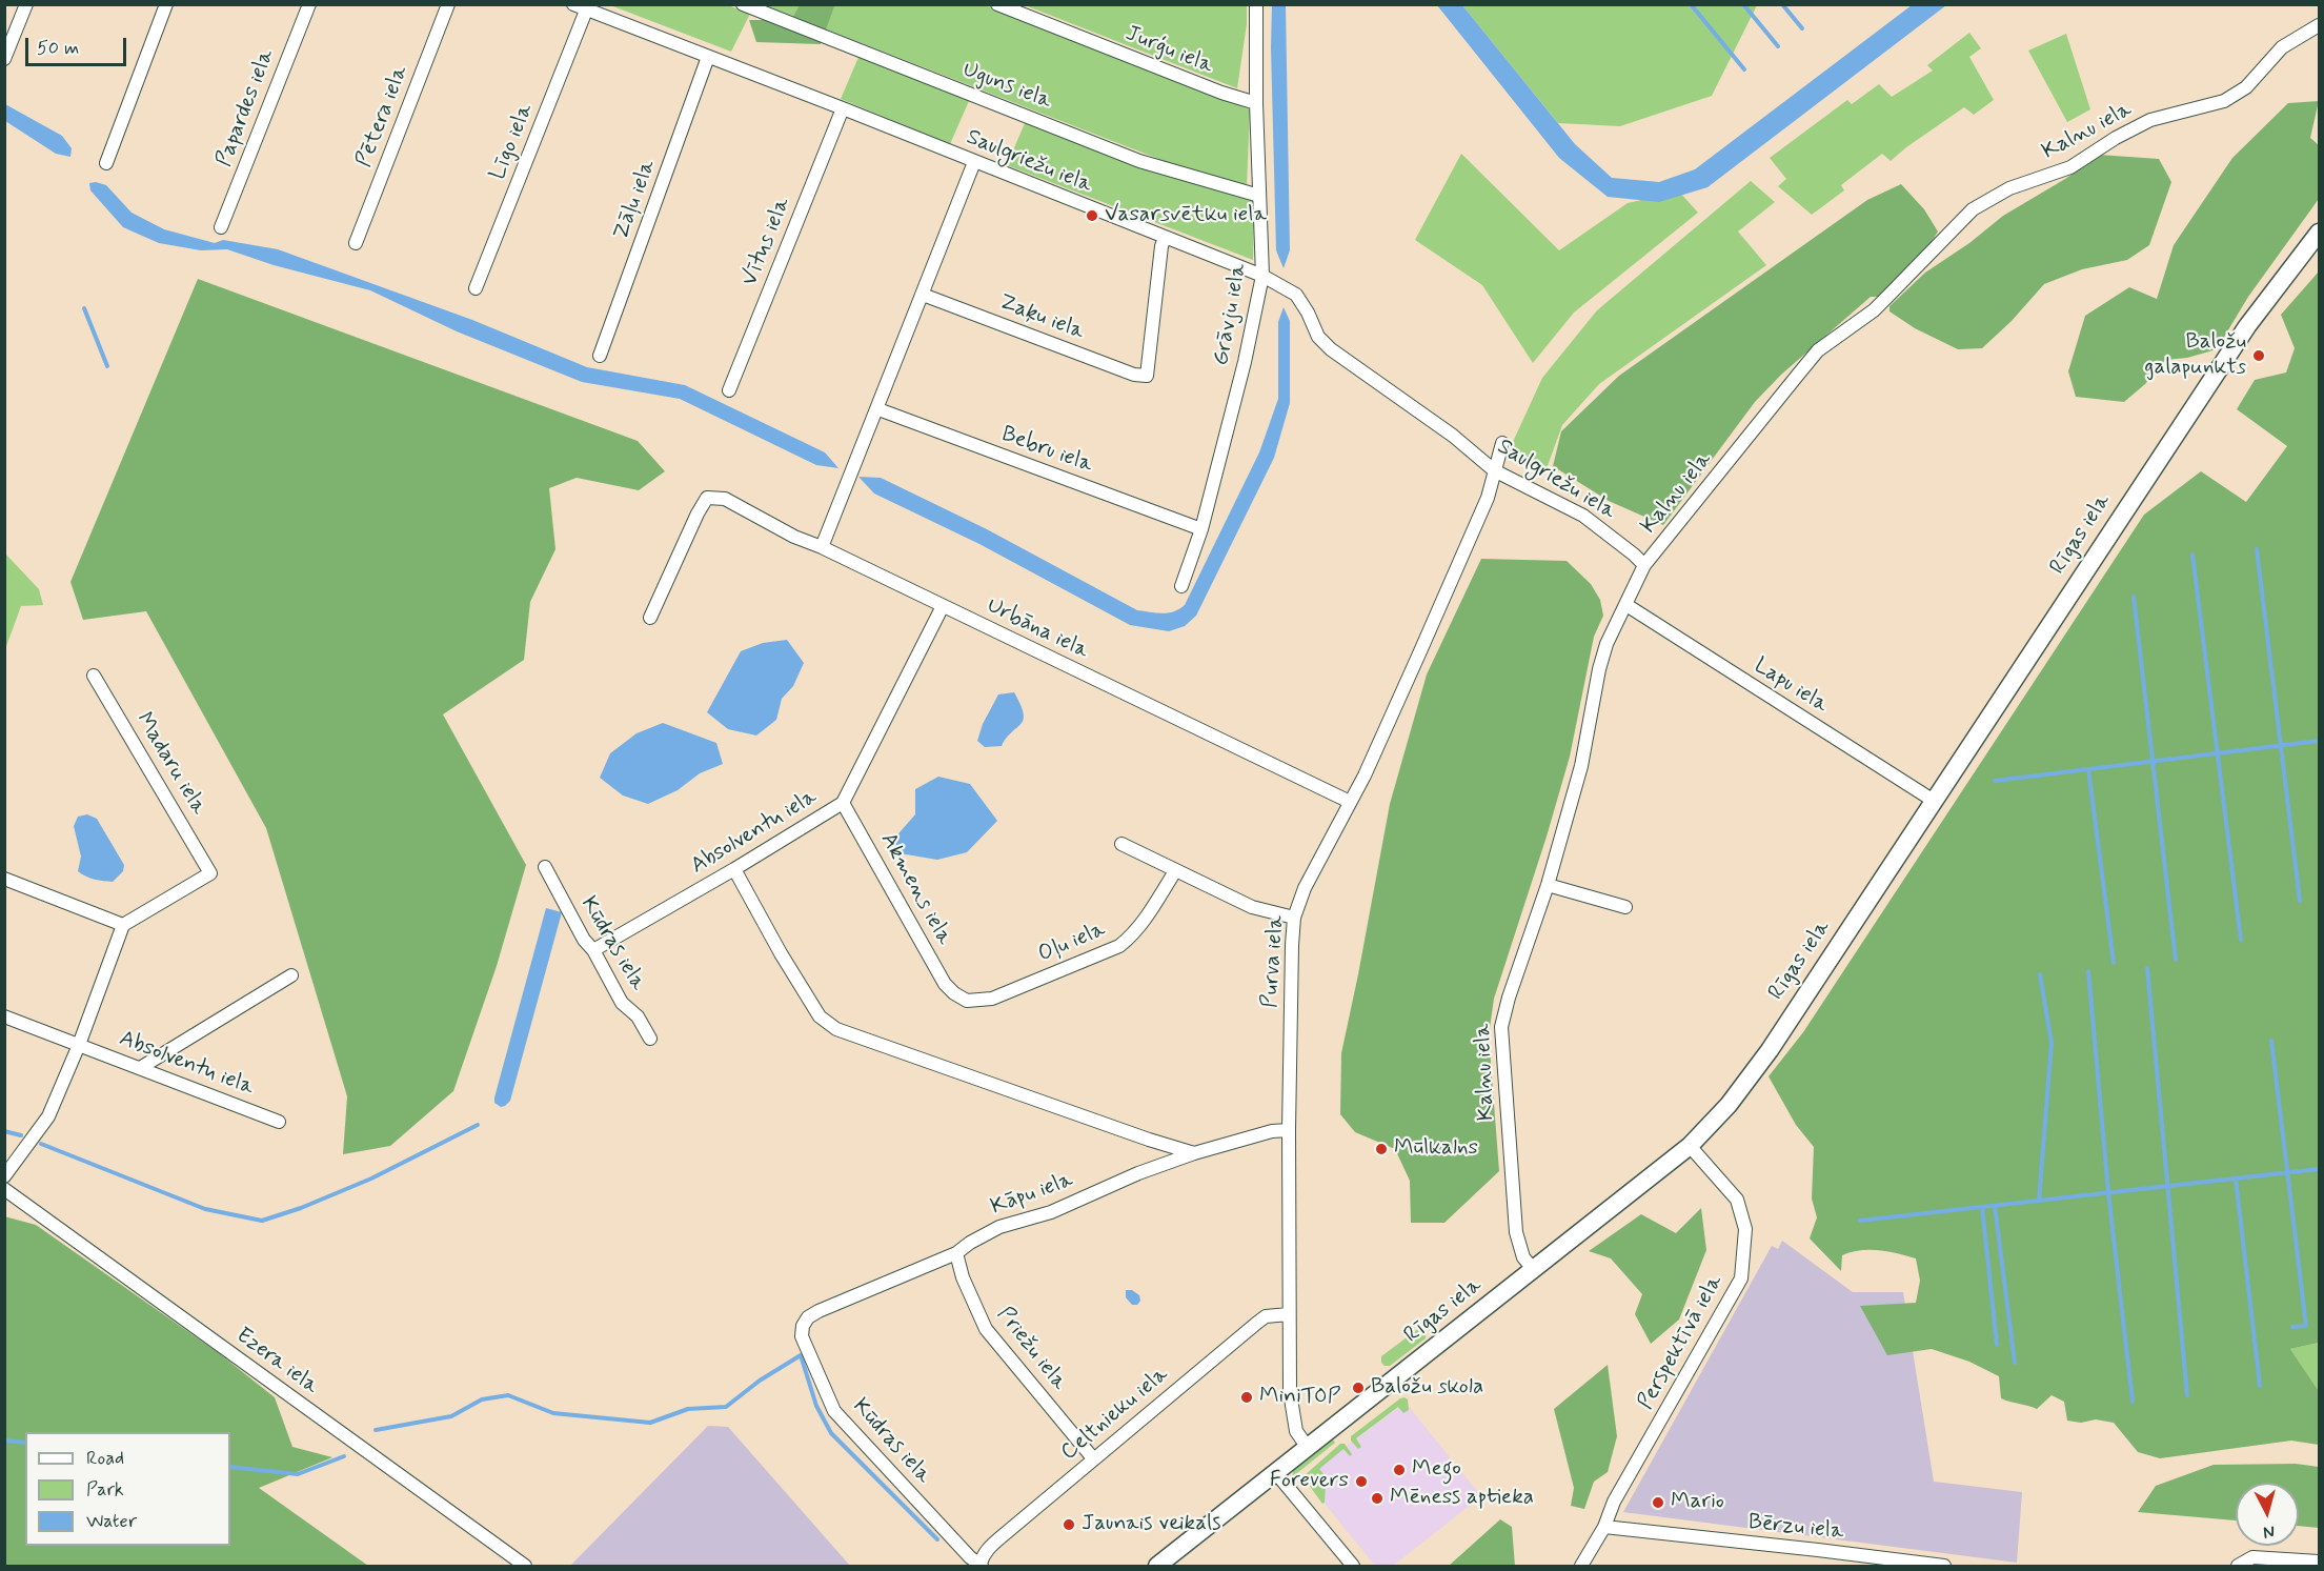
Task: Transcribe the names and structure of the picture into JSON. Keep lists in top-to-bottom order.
{
  "streets": {
    "main road": ["Rīgas iela"],
    "street": [
      "Jurģu iela",
      "Uguns iela",
      "Papardes iela",
      "Pētera iela",
      "Kalnu iela",
      "Līgo iela",
      "Saulgriežu iela",
      "Zāļu iela",
      "Vītus iela",
      "Grāvju iela",
      "Zaķu iela",
      "Bebru iela",
      "Urbāna iela",
      "Lapu iela",
      "Madaru iela",
      "Absolventu iela",
      "Akmens iela",
      "Oļu iela",
      "Kūdras iela",
      "Purva iela",
      "Kāpu iela",
      "Perspektīvā iela",
      "Priežu iela",
      "Ezera iela",
      "Celtnieku iela",
      "Bērzu iela"
    ]
  },
  "crossings": [
    ["Jurģu iela", "Grāvju iela"],
    ["Uguns iela", "Grāvju iela"],
    ["Kalnu iela", "Saulgriežu iela"],
    ["Kalnu iela", "Rīgas iela"],
    ["Kalnu iela", "Lapu iela"],
    ["Līgo iela", "Saulgriežu iela"],
    ["Saulgriežu iela", "Zāļu iela"],
    ["Saulgriežu iela", "Vītus iela"],
    ["Saulgriežu iela", "Grāvju iela"],
    ["Saulgriežu iela", "Zaķu iela"],
    ["Saulgriežu iela", "Purva iela"],
    ["Grāvju iela", "Bebru iela"],
    ["Rīgas iela", "Lapu iela"],
    ["Rīgas iela", "Purva iela"],
    ["Rīgas iela", "Perspektīvā iela"],
    ["Urbāna iela", "Absolventu iela"],
    ["Urbāna iela", "Purva iela"],
    ["Absolventu iela", "Akmens iela"],
    ["Absolventu iela", "Kūdras iela"],
    ["Akmens iela", "Oļu iela"],
    ["Kūdras iela", "Kāpu iela"],
    ["Kūdras iela", "Celtnieku iela"],
    ["Purva iela", "Kāpu iela"],
    ["Purva iela", "Celtnieku iela"],
    ["Kāpu iela", "Priežu iela"],
    ["Perspektīvā iela", "Bērzu iela"],
    ["Priežu iela", "Celtnieku iela"]
  ],
  "places": [
    "Vasarsvētku iela",
    "Baložu galapunkts",
    "Mūlkalns",
    "Baložu skola",
    "MiniTOP",
    "Mego",
    "Forevers",
    "Mēness aptieka",
    "Mario",
    "Jaunais veikals"
  ],
  "legend": ["Road", "Park", "Water"],
  "scale_bar": "50 m",
  "north": "bottom"
}
